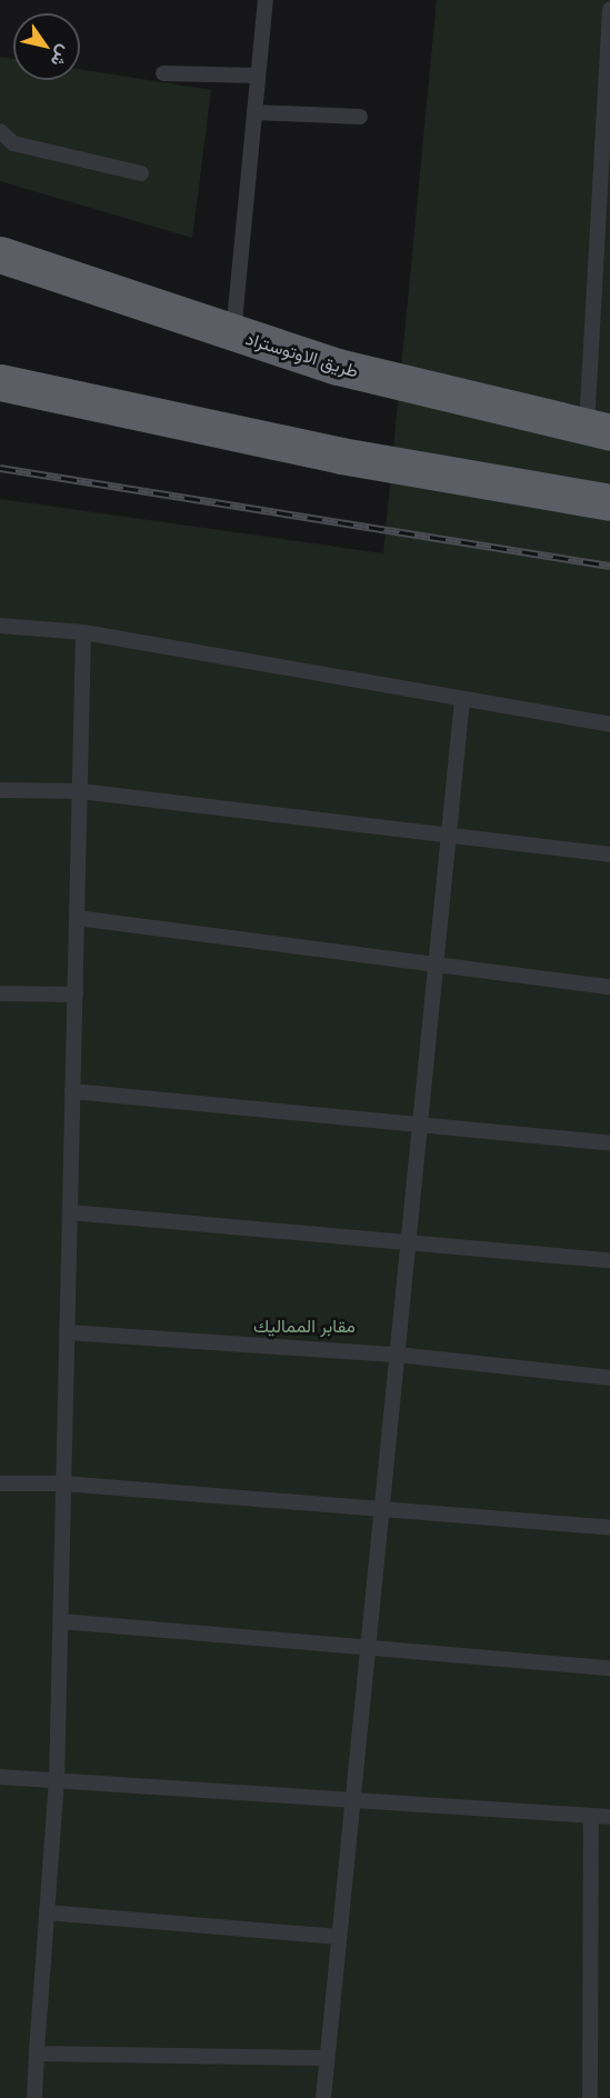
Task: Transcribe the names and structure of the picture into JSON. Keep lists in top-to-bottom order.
{
  "streets": {
    "highway": ["طريق الاوتوستراد"]
  },
  "parks": ["مقابر المماليك"],
  "north": "bottom right"
}
